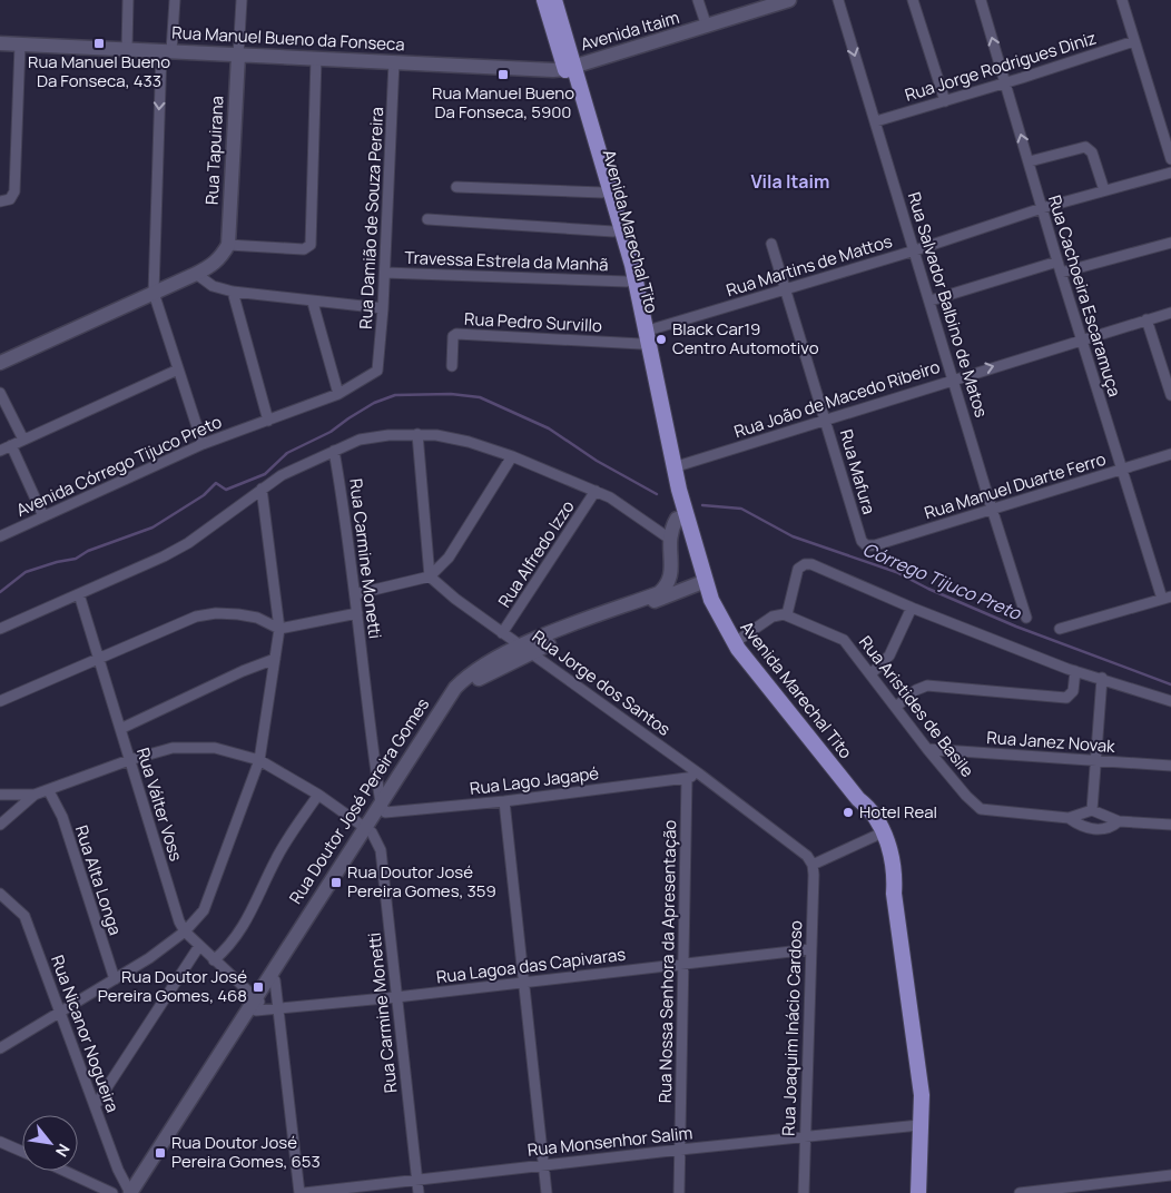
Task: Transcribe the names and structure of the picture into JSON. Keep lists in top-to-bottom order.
{
  "streets": {
    "main road": [
      "Avenida Itaim",
      "Rua Manuel Bueno da Fonseca",
      "Rua Tapuirana",
      "Avenida Marechal Tito",
      "Rua Doutor José Pereira Gomes"
    ],
    "street": [
      "Rua Jorge Rodrigues Diniz",
      "Rua Damião de Souza Pereira",
      "Travessa Estrela da Manhã",
      "Rua Martins de Mattos",
      "Rua Cachoeira Escaramuça",
      "Rua Salvador Balbino de Matos",
      "Rua Pedro Survillo",
      "Rua João de Macedo Ribeiro",
      "Avenida Córrego Tijuco Preto",
      "Rua Mafura",
      "Rua Manuel Duarte Ferro",
      "Rua Alfredo Izzo",
      "Rua Carmine Monetti",
      "Rua Jorge dos Santos",
      "Rua Aristides de Basile",
      "Rua Janez Novak",
      "Rua Lago Jagapé",
      "Rua Válter Voss",
      "Rua Alta Longa",
      "Rua Nossa Senhora da Apresentação",
      "Rua Lagoa das Capivaras",
      "Rua Joaquim Inácio Cardoso",
      "Rua Nicanor Nogueira",
      "Rua Monsenhor Salim"
    ]
  },
  "crossings": [
    ["Avenida Itaim", "Rua Manuel Bueno da Fonseca"],
    ["Avenida Itaim", "Avenida Marechal Tito"],
    ["Rua Manuel Bueno da Fonseca", "Rua Tapuirana"],
    ["Rua Manuel Bueno da Fonseca", "Rua Damião de Souza Pereira"],
    ["Rua Manuel Bueno da Fonseca", "Avenida Marechal Tito"],
    ["Rua Jorge Rodrigues Diniz", "Rua Cachoeira Escaramuça"],
    ["Rua Jorge Rodrigues Diniz", "Rua Salvador Balbino de Matos"],
    ["Rua Damião de Souza Pereira", "Travessa Estrela da Manhã"],
    ["Rua Damião de Souza Pereira", "Avenida Córrego Tijuco Preto"],
    ["Avenida Marechal Tito", "Travessa Estrela da Manhã"],
    ["Avenida Marechal Tito", "Rua Martins de Mattos"],
    ["Avenida Marechal Tito", "Rua Pedro Survillo"],
    ["Avenida Marechal Tito", "Rua João de Macedo Ribeiro"],
    ["Avenida Marechal Tito", "Rua Doutor José Pereira Gomes"],
    ["Avenida Marechal Tito", "Rua Monsenhor Salim"],
    ["Rua Martins de Mattos", "Rua Cachoeira Escaramuça"],
    ["Rua Martins de Mattos", "Rua Salvador Balbino de Matos"],
    ["Rua Martins de Mattos", "Rua Pedro Survillo"],
    ["Rua Martins de Mattos", "Rua Mafura"],
    ["Rua Cachoeira Escaramuça", "Rua João de Macedo Ribeiro"],
    ["Rua Cachoeira Escaramuça", "Rua Manuel Duarte Ferro"],
    ["Rua Salvador Balbino de Matos", "Rua João de Macedo Ribeiro"],
    ["Rua Salvador Balbino de Matos", "Rua Manuel Duarte Ferro"],
    ["Rua João de Macedo Ribeiro", "Rua Mafura"],
    ["Rua Mafura", "Rua Manuel Duarte Ferro"],
    ["Rua Alfredo Izzo", "Rua Jorge dos Santos"],
    ["Rua Carmine Monetti", "Rua Lago Jagapé"],
    ["Rua Carmine Monetti", "Rua Doutor José Pereira Gomes"],
    ["Rua Carmine Monetti", "Rua Lagoa das Capivaras"],
    ["Rua Carmine Monetti", "Rua Monsenhor Salim"],
    ["Rua Jorge dos Santos", "Rua Doutor José Pereira Gomes"],
    ["Rua Jorge dos Santos", "Rua Joaquim Inácio Cardoso"],
    ["Rua Aristides de Basile", "Rua Janez Novak"],
    ["Rua Lago Jagapé", "Rua Doutor José Pereira Gomes"],
    ["Rua Lago Jagapé", "Rua Nossa Senhora da Apresentação"],
    ["Rua Doutor José Pereira Gomes", "Rua Válter Voss"],
    ["Rua Doutor José Pereira Gomes", "Rua Lagoa das Capivaras"],
    ["Rua Doutor José Pereira Gomes", "Rua Nicanor Nogueira"],
    ["Rua Válter Voss", "Rua Lagoa das Capivaras"],
    ["Rua Nossa Senhora da Apresentação", "Rua Lagoa das Capivaras"],
    ["Rua Nossa Senhora da Apresentação", "Rua Monsenhor Salim"],
    ["Rua Lagoa das Capivaras", "Rua Joaquim Inácio Cardoso"],
    ["Rua Joaquim Inácio Cardoso", "Rua Monsenhor Salim"]
  ],
  "districts": ["Vila Itaim"],
  "water": ["Córrego Tijuco Preto"],
  "places": {
    "transit": [
      "Rua Manuel Bueno Da Fonseca, 433",
      "Rua Manuel Bueno Da Fonseca, 5900",
      "Rua Doutor José Pereira Gomes, 359",
      "Rua Doutor José Pereira Gomes, 468",
      "Rua Doutor José Pereira Gomes, 653"
    ],
    "other": ["Black Car19 Centro Automotivo", "Hotel Real"]
  },
  "north": "bottom right"
}
